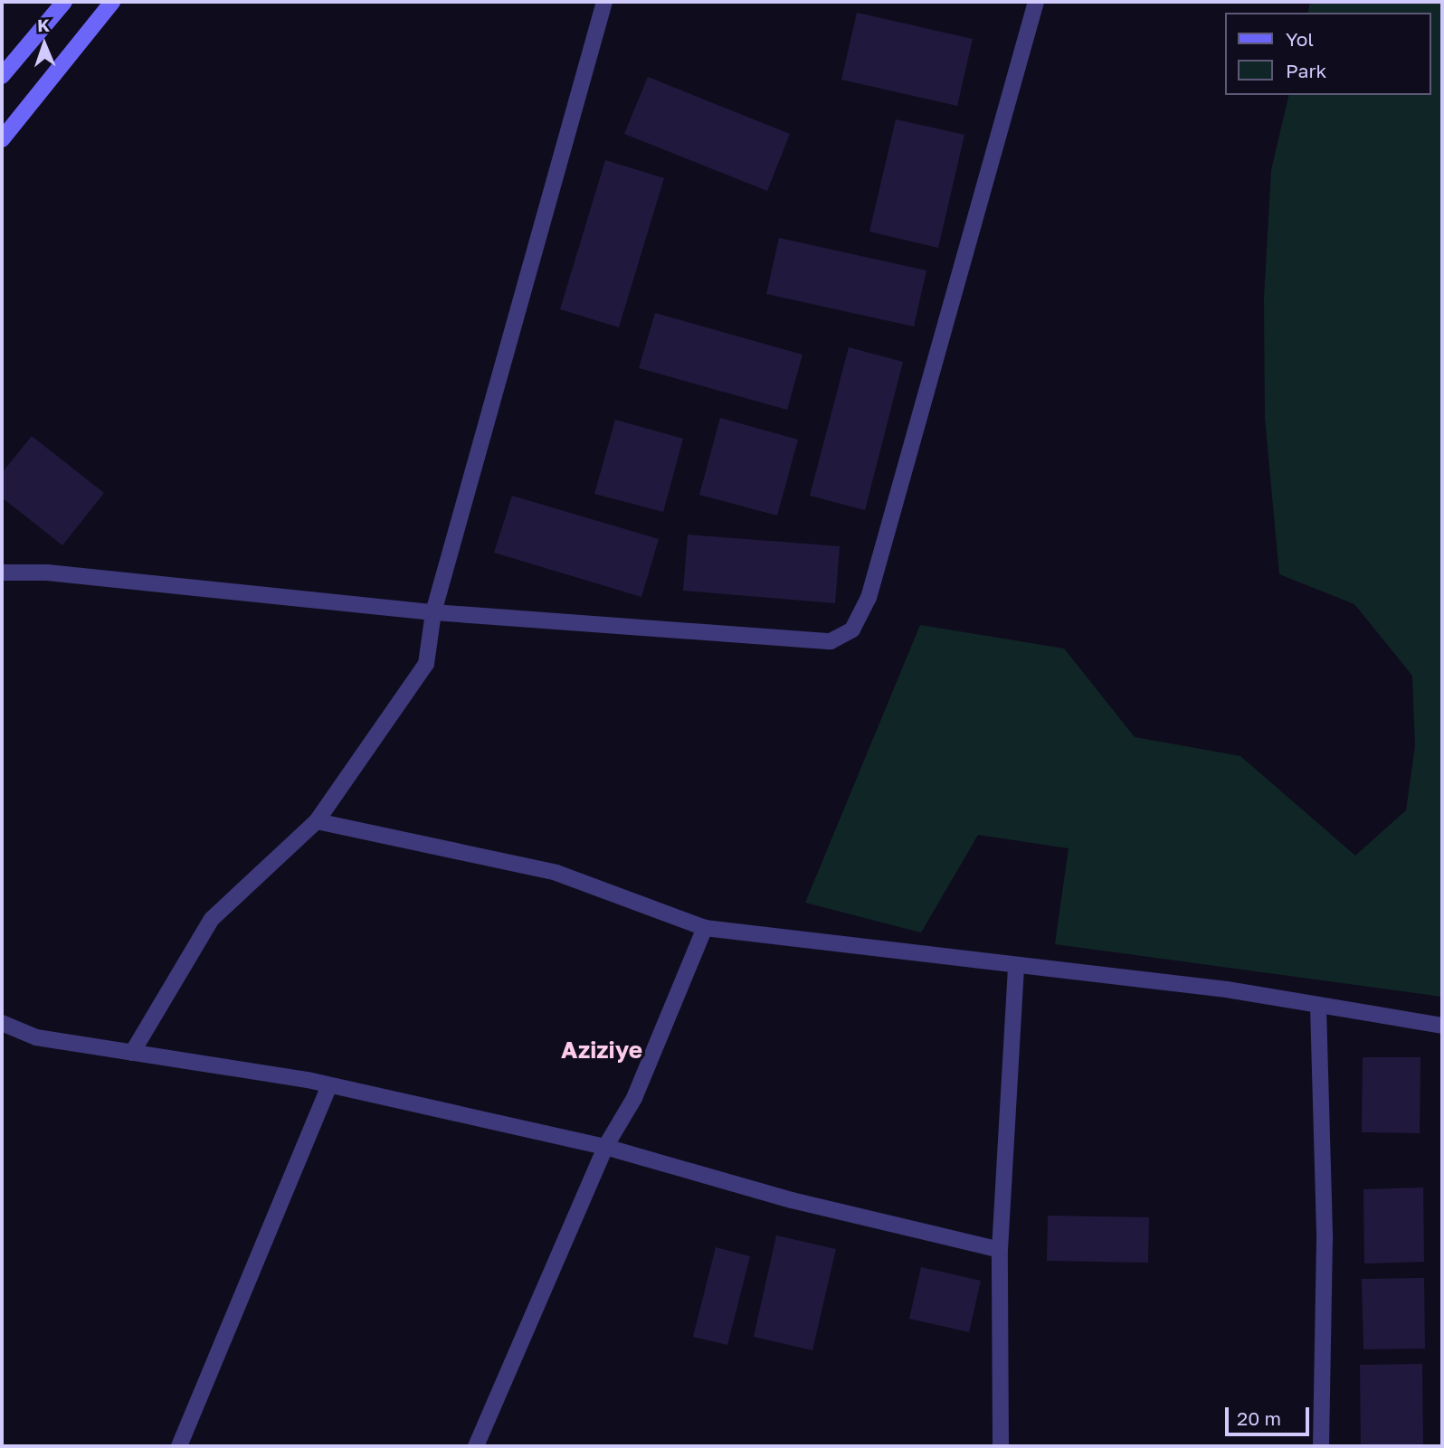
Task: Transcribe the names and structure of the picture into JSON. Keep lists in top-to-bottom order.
{
  "districts": ["Aziziye"],
  "legend": ["Yol", "Park"],
  "scale_bar": "20 m",
  "north": "top"
}
